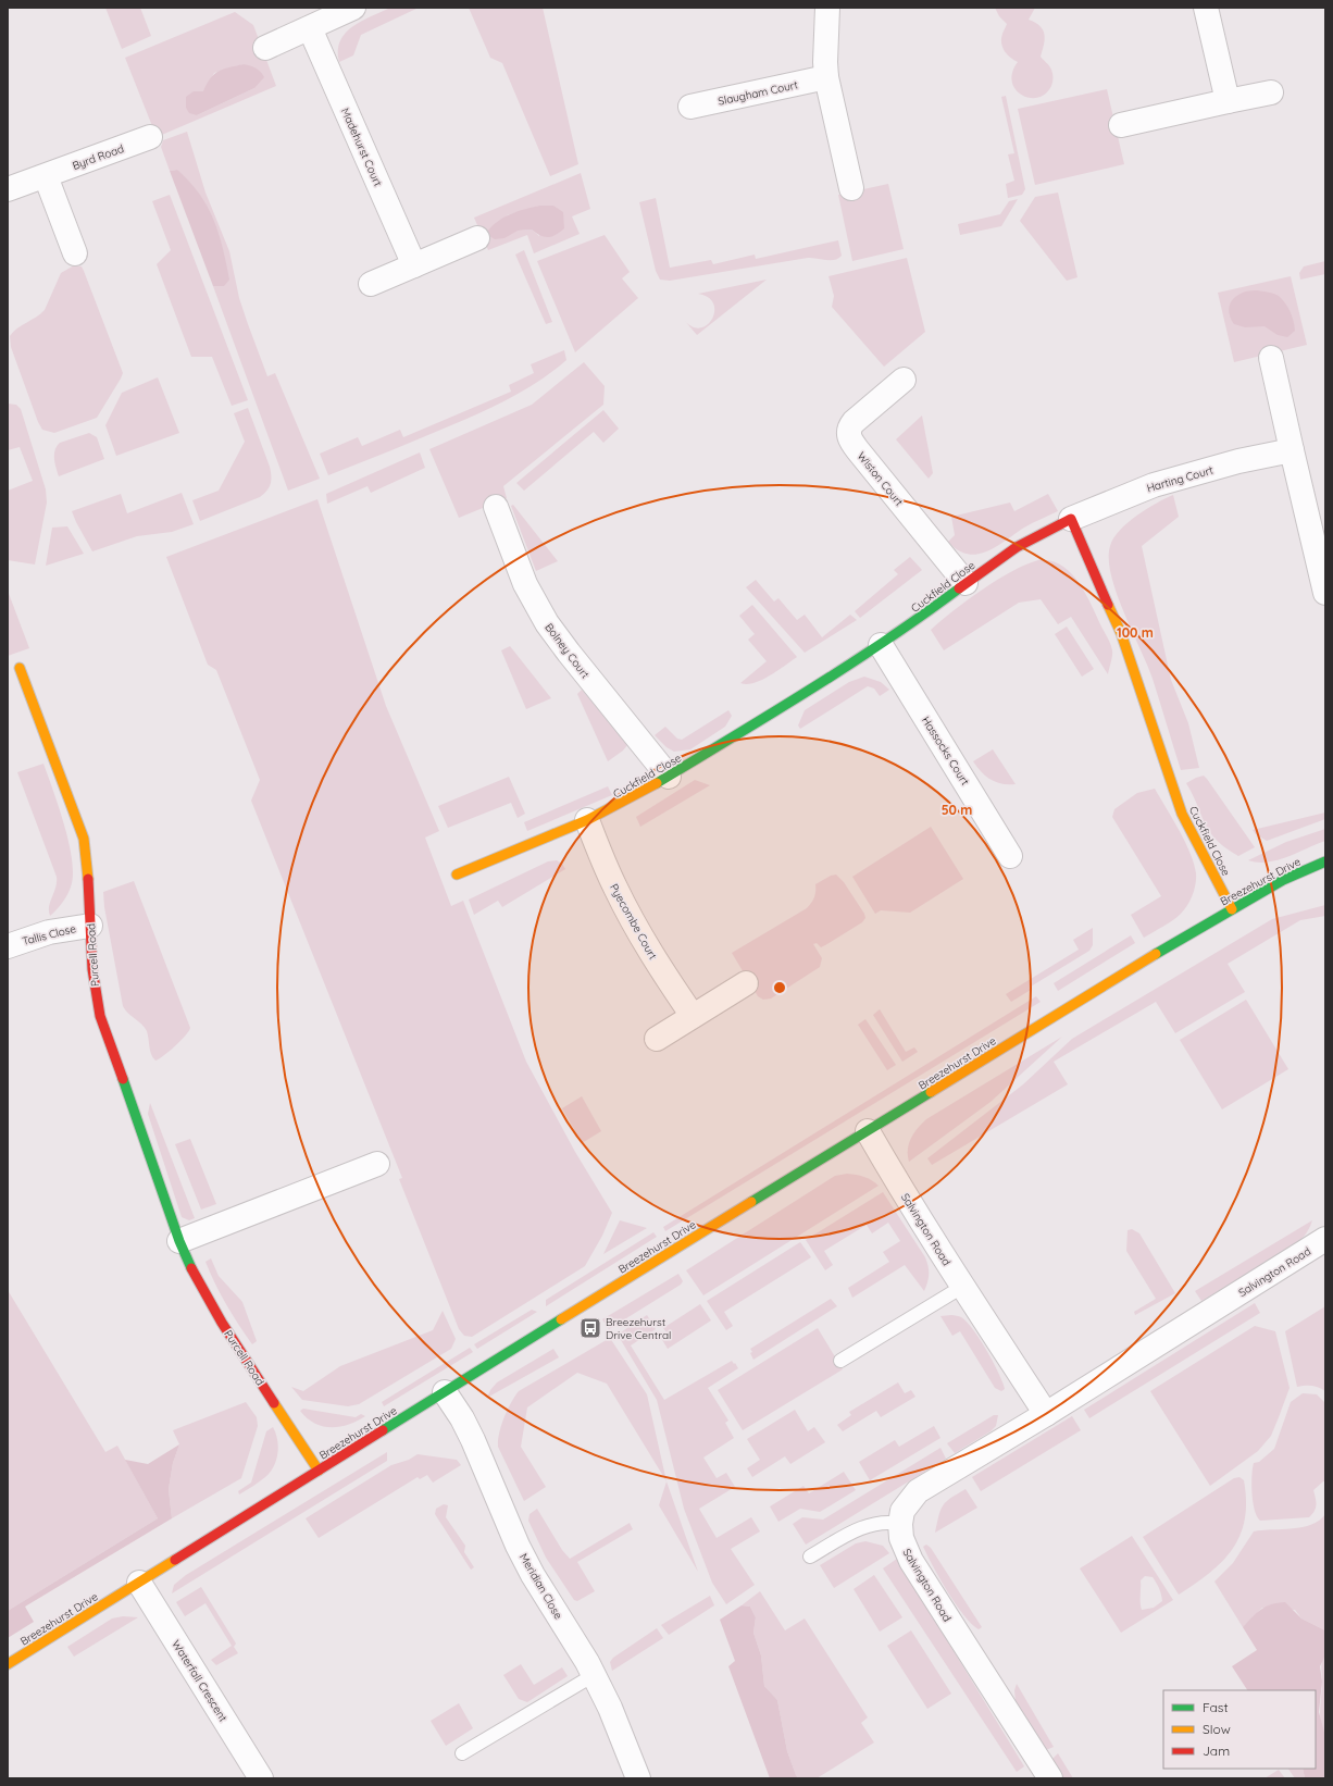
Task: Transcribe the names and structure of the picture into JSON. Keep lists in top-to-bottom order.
{
  "streets": {
    "street": [
      "Slaugham Court",
      "Madehurst Court",
      "Byrd Road",
      "Wiston Court",
      "Harting Court",
      "Cuckfield Close",
      "Bolney Court",
      "Hassocks Court",
      "Breezehurst Drive",
      "Pyecombe Court",
      "Tallis Close",
      "Purcell Road",
      "Salvington Road",
      "Meridian Close",
      "Waterfall Crescent"
    ]
  },
  "crossings": [
    ["Wiston Court", "Cuckfield Close"],
    ["Harting Court", "Cuckfield Close"],
    ["Cuckfield Close", "Bolney Court"],
    ["Cuckfield Close", "Hassocks Court"],
    ["Cuckfield Close", "Breezehurst Drive"],
    ["Cuckfield Close", "Pyecombe Court"],
    ["Breezehurst Drive", "Purcell Road"],
    ["Breezehurst Drive", "Salvington Road"],
    ["Breezehurst Drive", "Meridian Close"],
    ["Breezehurst Drive", "Waterfall Crescent"],
    ["Tallis Close", "Purcell Road"]
  ],
  "places": {
    "bus stop": ["Breezehurst Drive Central"]
  },
  "legend": ["Fast", "Slow", "Jam"],
  "rings": ["100 m", "50 m"]
}
